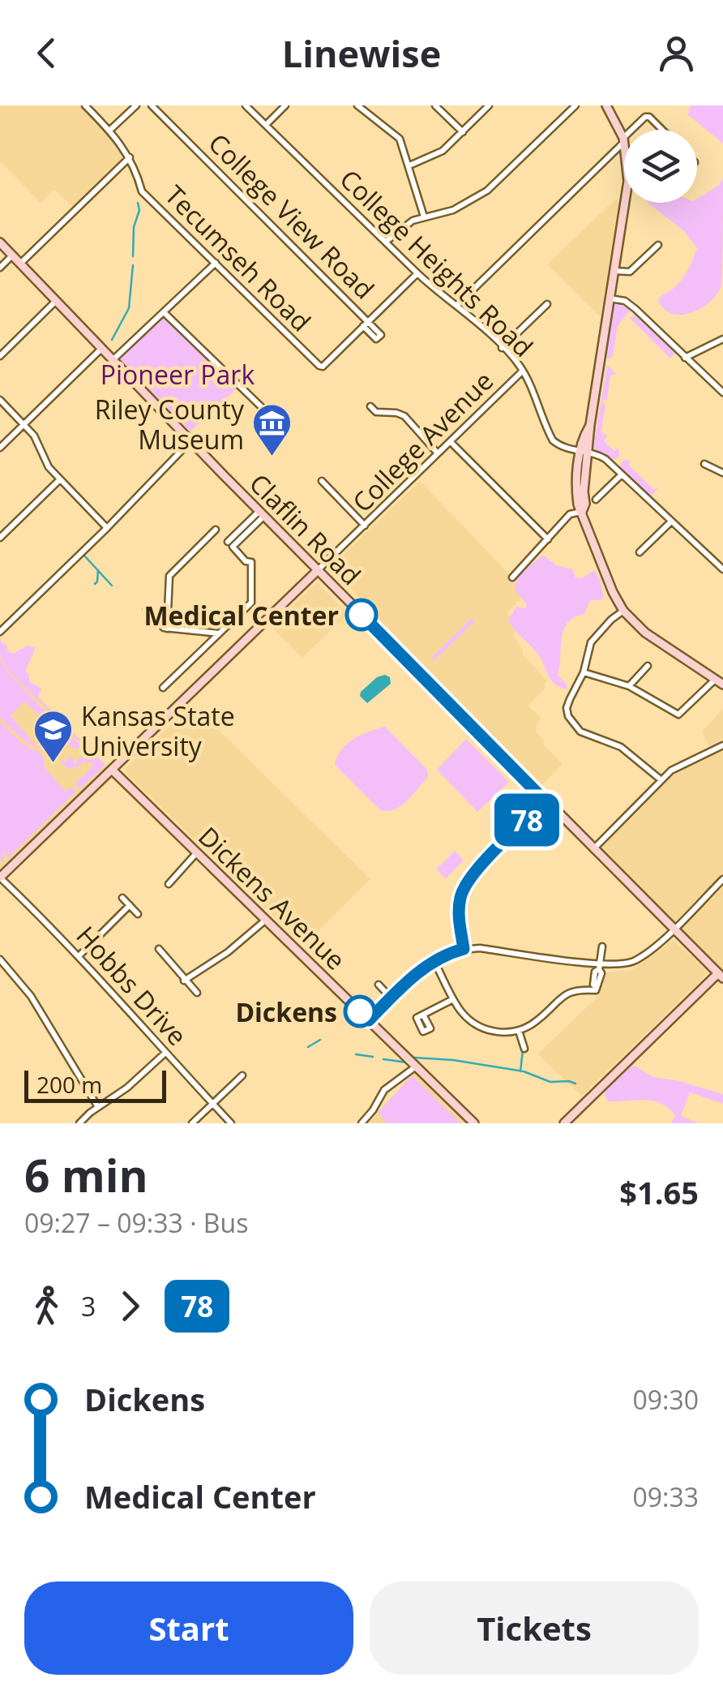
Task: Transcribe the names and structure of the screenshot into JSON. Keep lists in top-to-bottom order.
{
  "streets": {
    "street": [
      "College View Road",
      "Tecumseh Road",
      "College Heights Road",
      "College Avenue",
      "Claflin Road",
      "Dickens Avenue",
      "Hobbs Drive"
    ]
  },
  "crossings": [
    ["College Heights Road", "College Avenue"],
    ["College Avenue", "Claflin Road"],
    ["College Avenue", "Dickens Avenue"],
    ["College Avenue", "Hobbs Drive"]
  ],
  "parks": ["Pioneer Park"],
  "places": {
    "museum": ["Riley County Museum"],
    "other": ["Medical Center", "Dickens"],
    "school or university": ["Kansas State University"]
  },
  "lines": ["bus line 78"],
  "scale_bar": "200 m",
  "page": {
    "header": "Linewise",
    "on_map": "78",
    "scale": "200 m",
    "heading": ["6 min", "09:27 – 09:33 · Bus", "$1.65"],
    "legs": ["3", "78"],
    "list": [
      {
        "name": "Dickens",
        "value": "09:30"
      },
      {
        "name": "Medical Center",
        "value": "09:33"
      }
    ],
    "buttons": ["Start", "Tickets"]
  }
}
